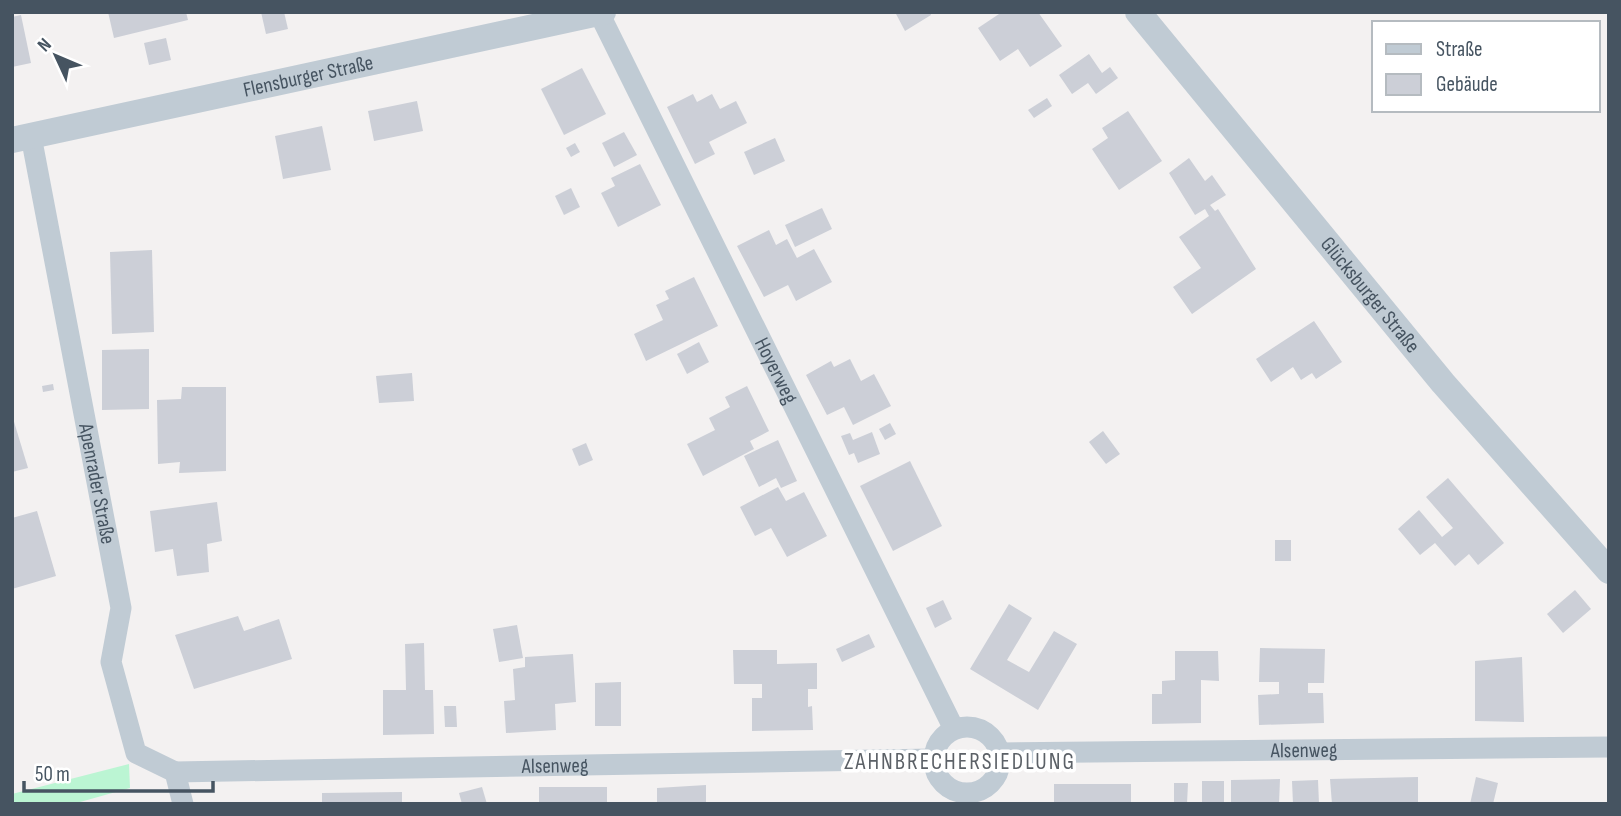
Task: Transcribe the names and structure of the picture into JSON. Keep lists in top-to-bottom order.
{
  "streets": {
    "street": [
      "Flensburger Straße",
      "Glücksburger Straße",
      "Hoyerweg",
      "Apenrader Straße",
      "Alsenweg"
    ]
  },
  "crossings": [
    ["Flensburger Straße", "Hoyerweg"],
    ["Flensburger Straße", "Apenrader Straße"],
    ["Hoyerweg", "Alsenweg"],
    ["Apenrader Straße", "Alsenweg"]
  ],
  "districts": ["ZAHNBRECHERSIEDLUNG"],
  "legend": ["Straße", "Gebäude"],
  "scale_bar": "50 m",
  "north": "top left"
}
